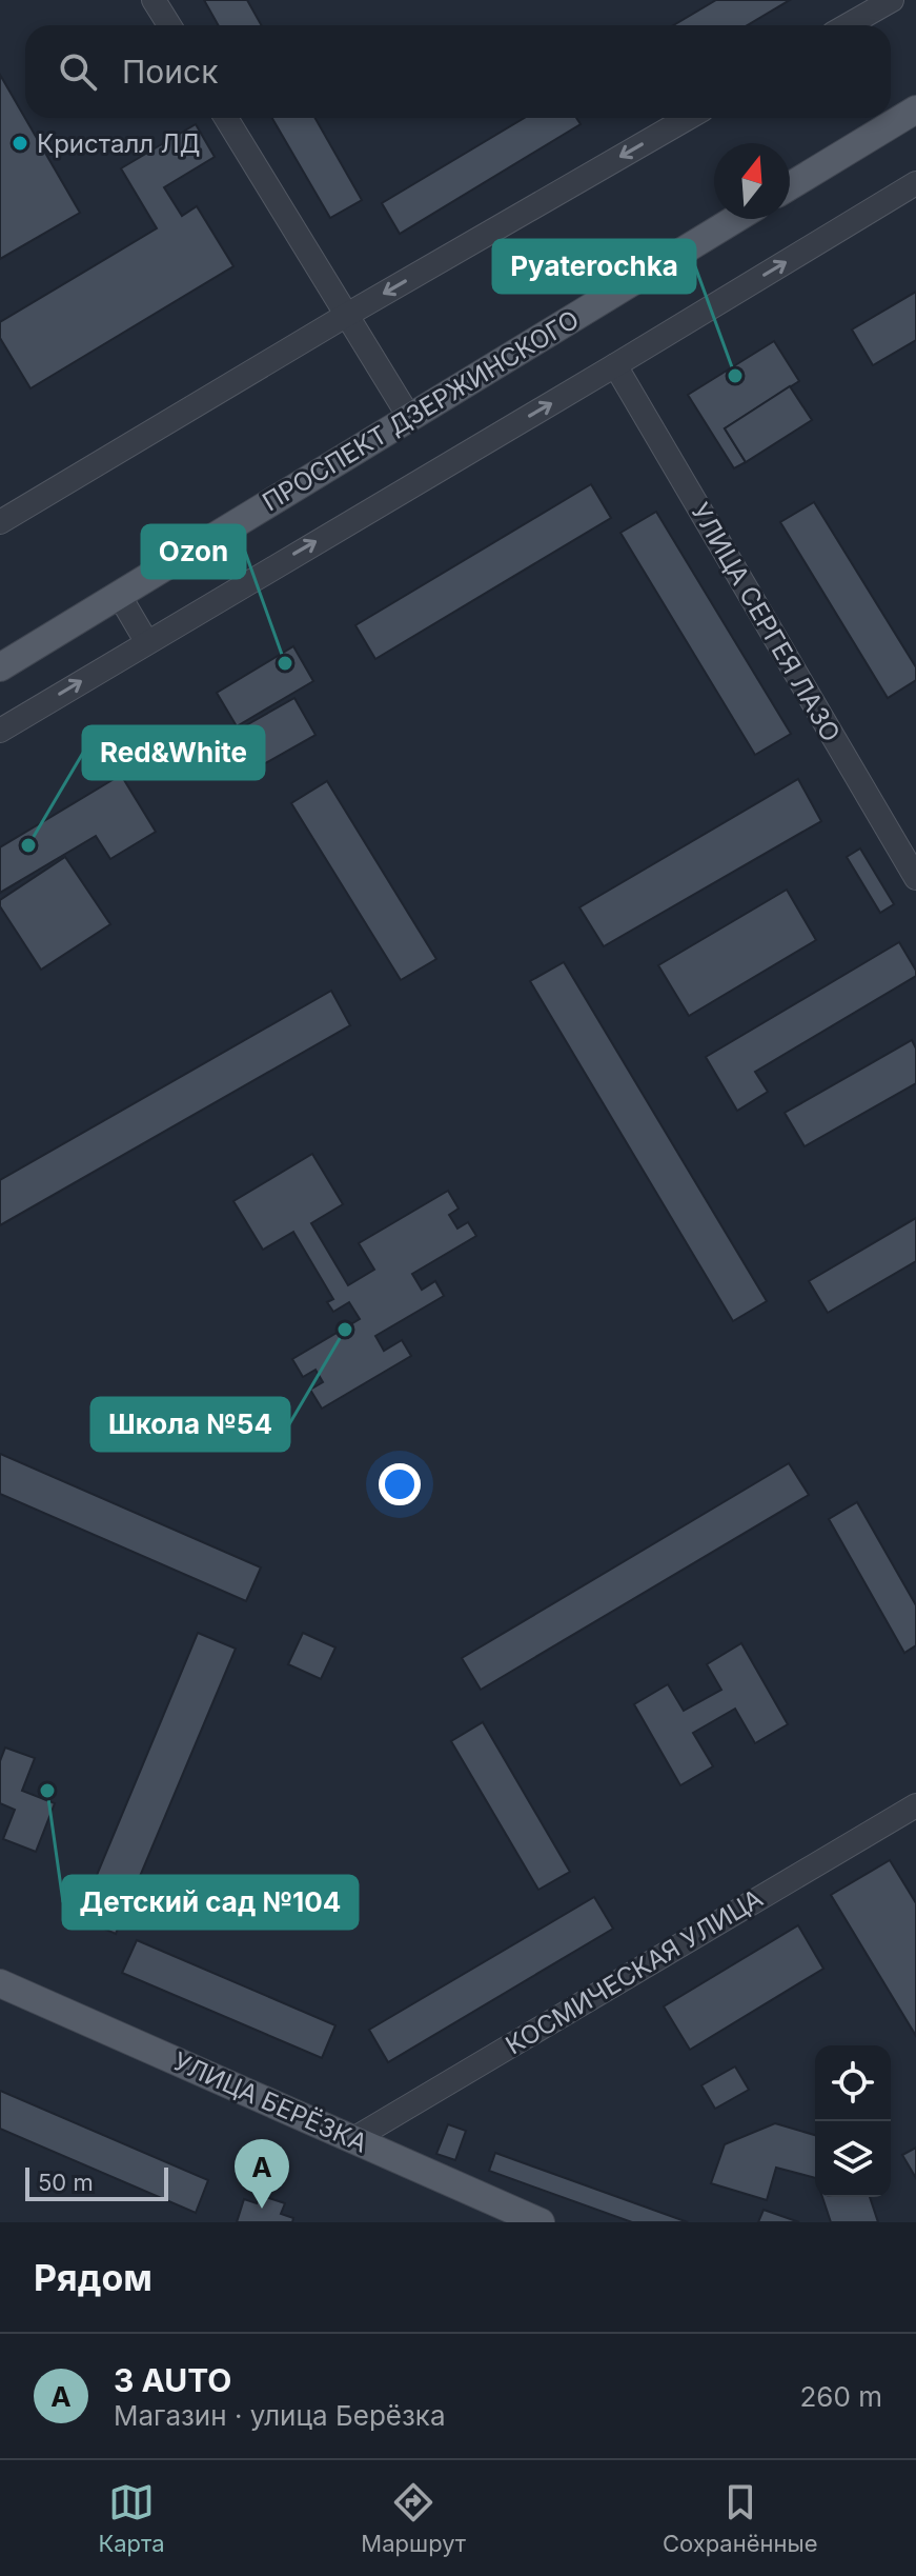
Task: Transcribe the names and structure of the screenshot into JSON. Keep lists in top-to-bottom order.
{
  "streets": {
    "main road": ["ПРОСПЕКТ ДЗЕРЖИНСКОГО", "УЛИЦА БЕРЁЗКА"],
    "street": ["УЛИЦА СЕРГЕЯ ЛАЗО", "КОСМИЧЕСКАЯ УЛИЦА"]
  },
  "crossings": [
    ["КОСМИЧЕСКАЯ УЛИЦА", "УЛИЦА БЕРЁЗКА"]
  ],
  "places": [
    "Кристалл ЛД",
    "Pyaterochka",
    "Ozon",
    "Red&White",
    "Школа №54",
    "Детский сад №104"
  ],
  "scale_bar": "50 m",
  "north": "top",
  "page": {
    "search": "Поиск",
    "pins": "A",
    "scale": "50 m",
    "heading": "Рядом",
    "list": [
      {
        "mark": "A",
        "name": "3 AUTO",
        "note": "Магазин · улица Берёзка",
        "value": "260 m"
      }
    ],
    "nav": ["Карта", "Маршрут", "Сохранённые"]
  }
}
